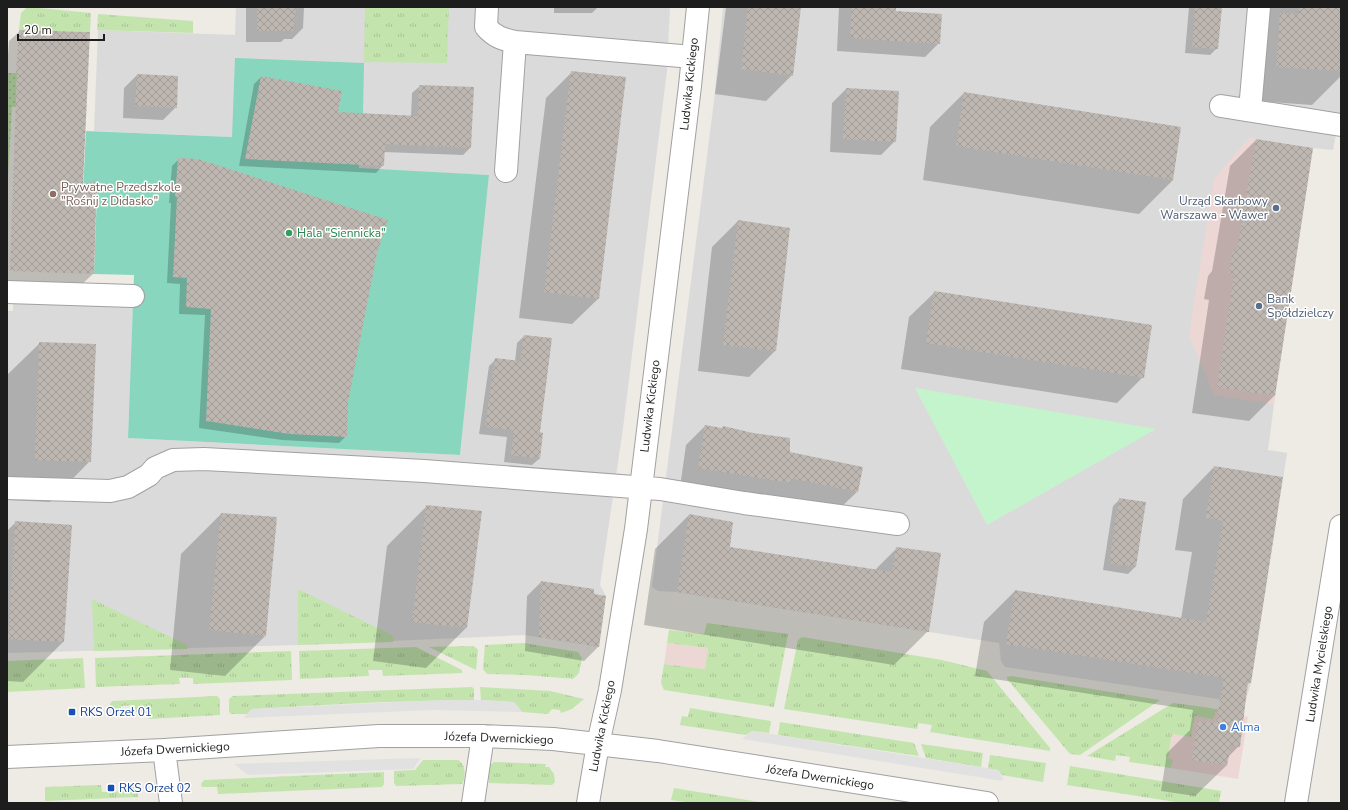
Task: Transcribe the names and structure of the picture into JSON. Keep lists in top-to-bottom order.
{
  "streets": {
    "street": ["Ludwika Kickiego", "Ludwika Mycielskiego", "Józefa Dwernickiego"]
  },
  "crossings": [
    ["Ludwika Kickiego", "Józefa Dwernickiego"]
  ],
  "places": {
    "other": [
      "Prywatne Przedszkole \"Rośnij z Didasko\"",
      "Urząd Skarbowy Warszawa - Wawer",
      "Hala \"Siennicka\"",
      "Bank Spółdzielczy",
      "Alma"
    ],
    "transit": ["RKS Orzeł 01", "RKS Orzeł 02"]
  },
  "scale_bar": "20 m"
}
